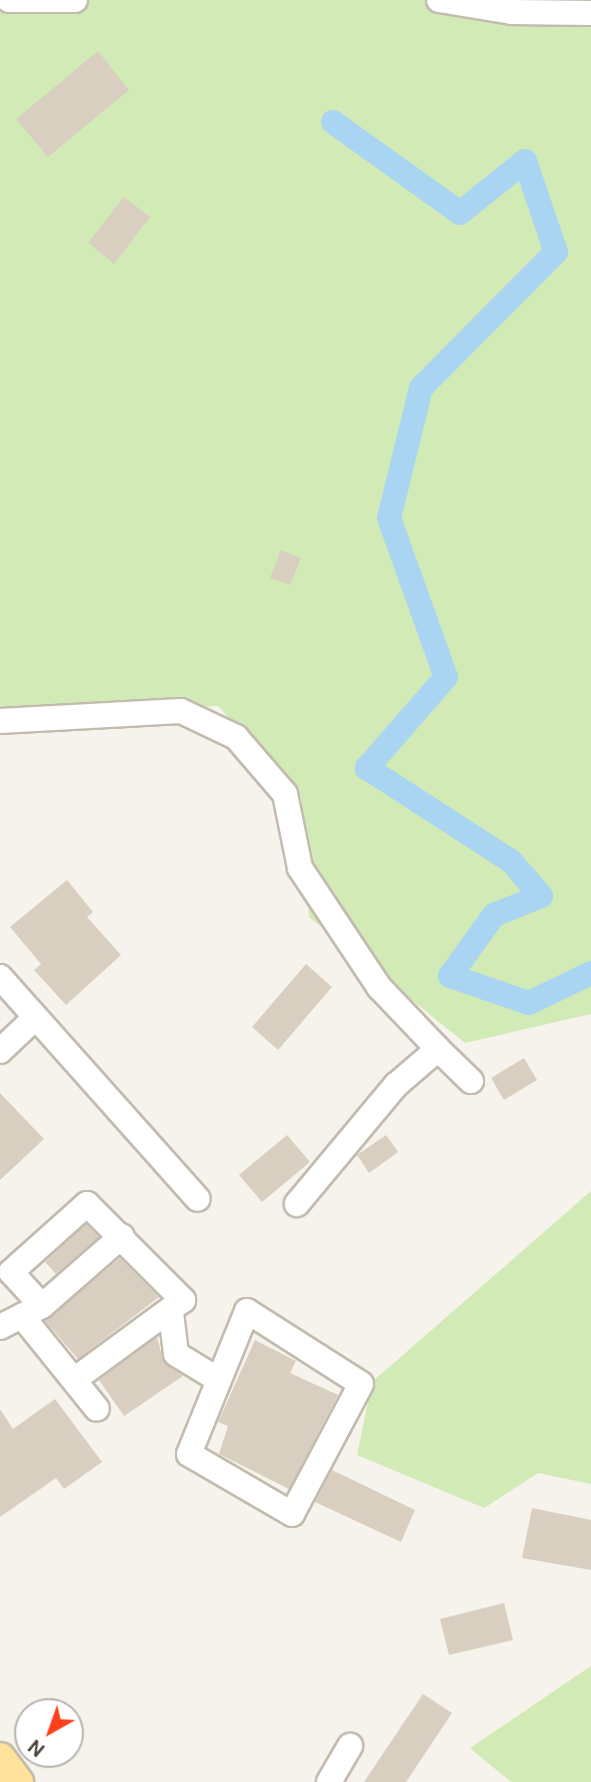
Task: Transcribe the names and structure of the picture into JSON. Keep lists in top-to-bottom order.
{
  "north": "bottom left"
}
